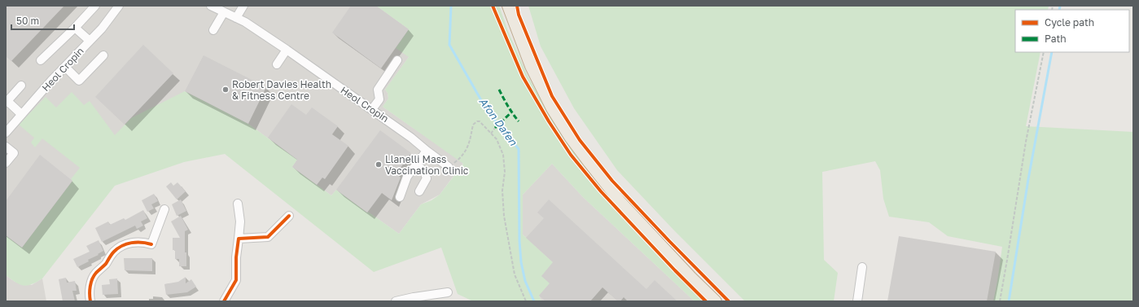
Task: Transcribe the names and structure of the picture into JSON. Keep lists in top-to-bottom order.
{
  "streets": {
    "street": ["Heol Cropin"]
  },
  "water": ["Afon Dafen"],
  "places": ["Robert Davies Health & Fitness Centre", "Llanelli Mass Vaccination Clinic"],
  "legend": ["Cycle path", "Path"],
  "scale_bar": "50 m"
}
